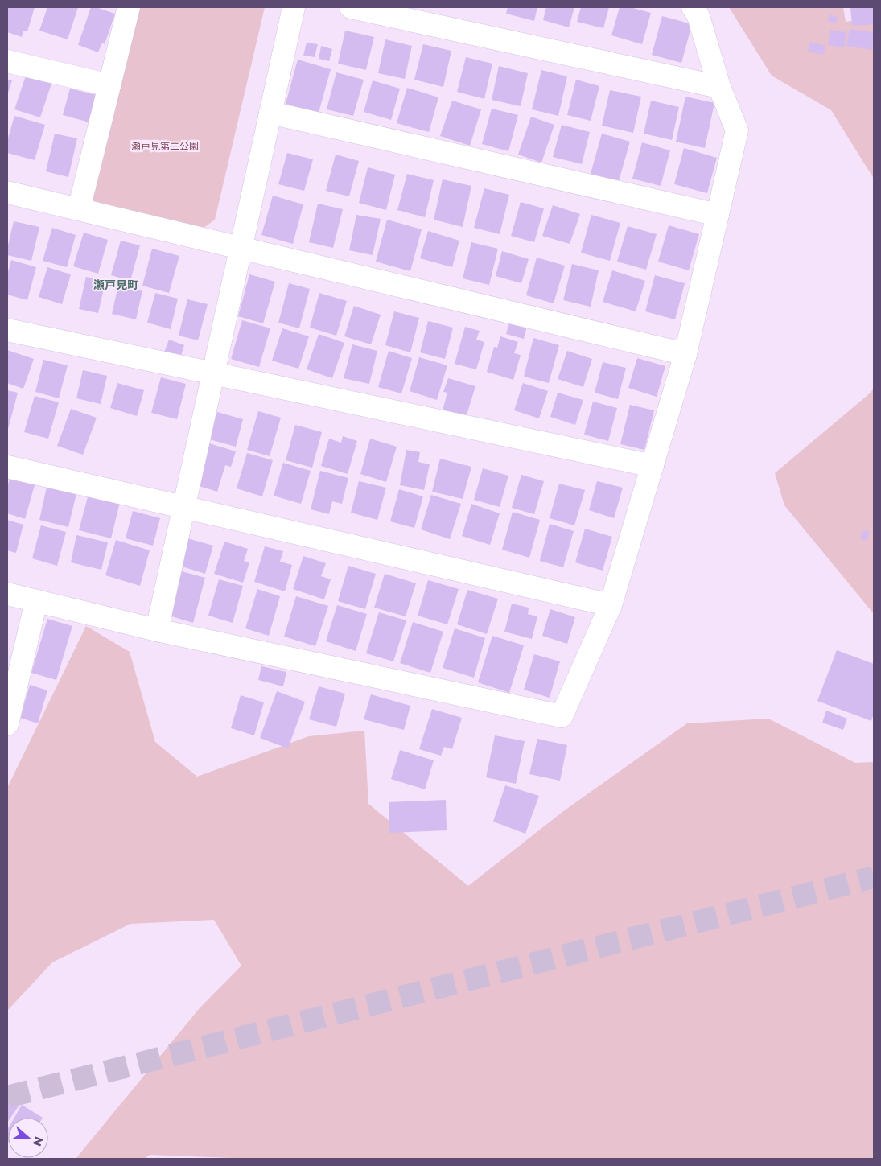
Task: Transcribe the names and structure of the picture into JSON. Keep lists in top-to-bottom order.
{
  "districts": ["瀬戸見町"],
  "parks": ["瀬戸見第二公園"],
  "north": "right"
}
